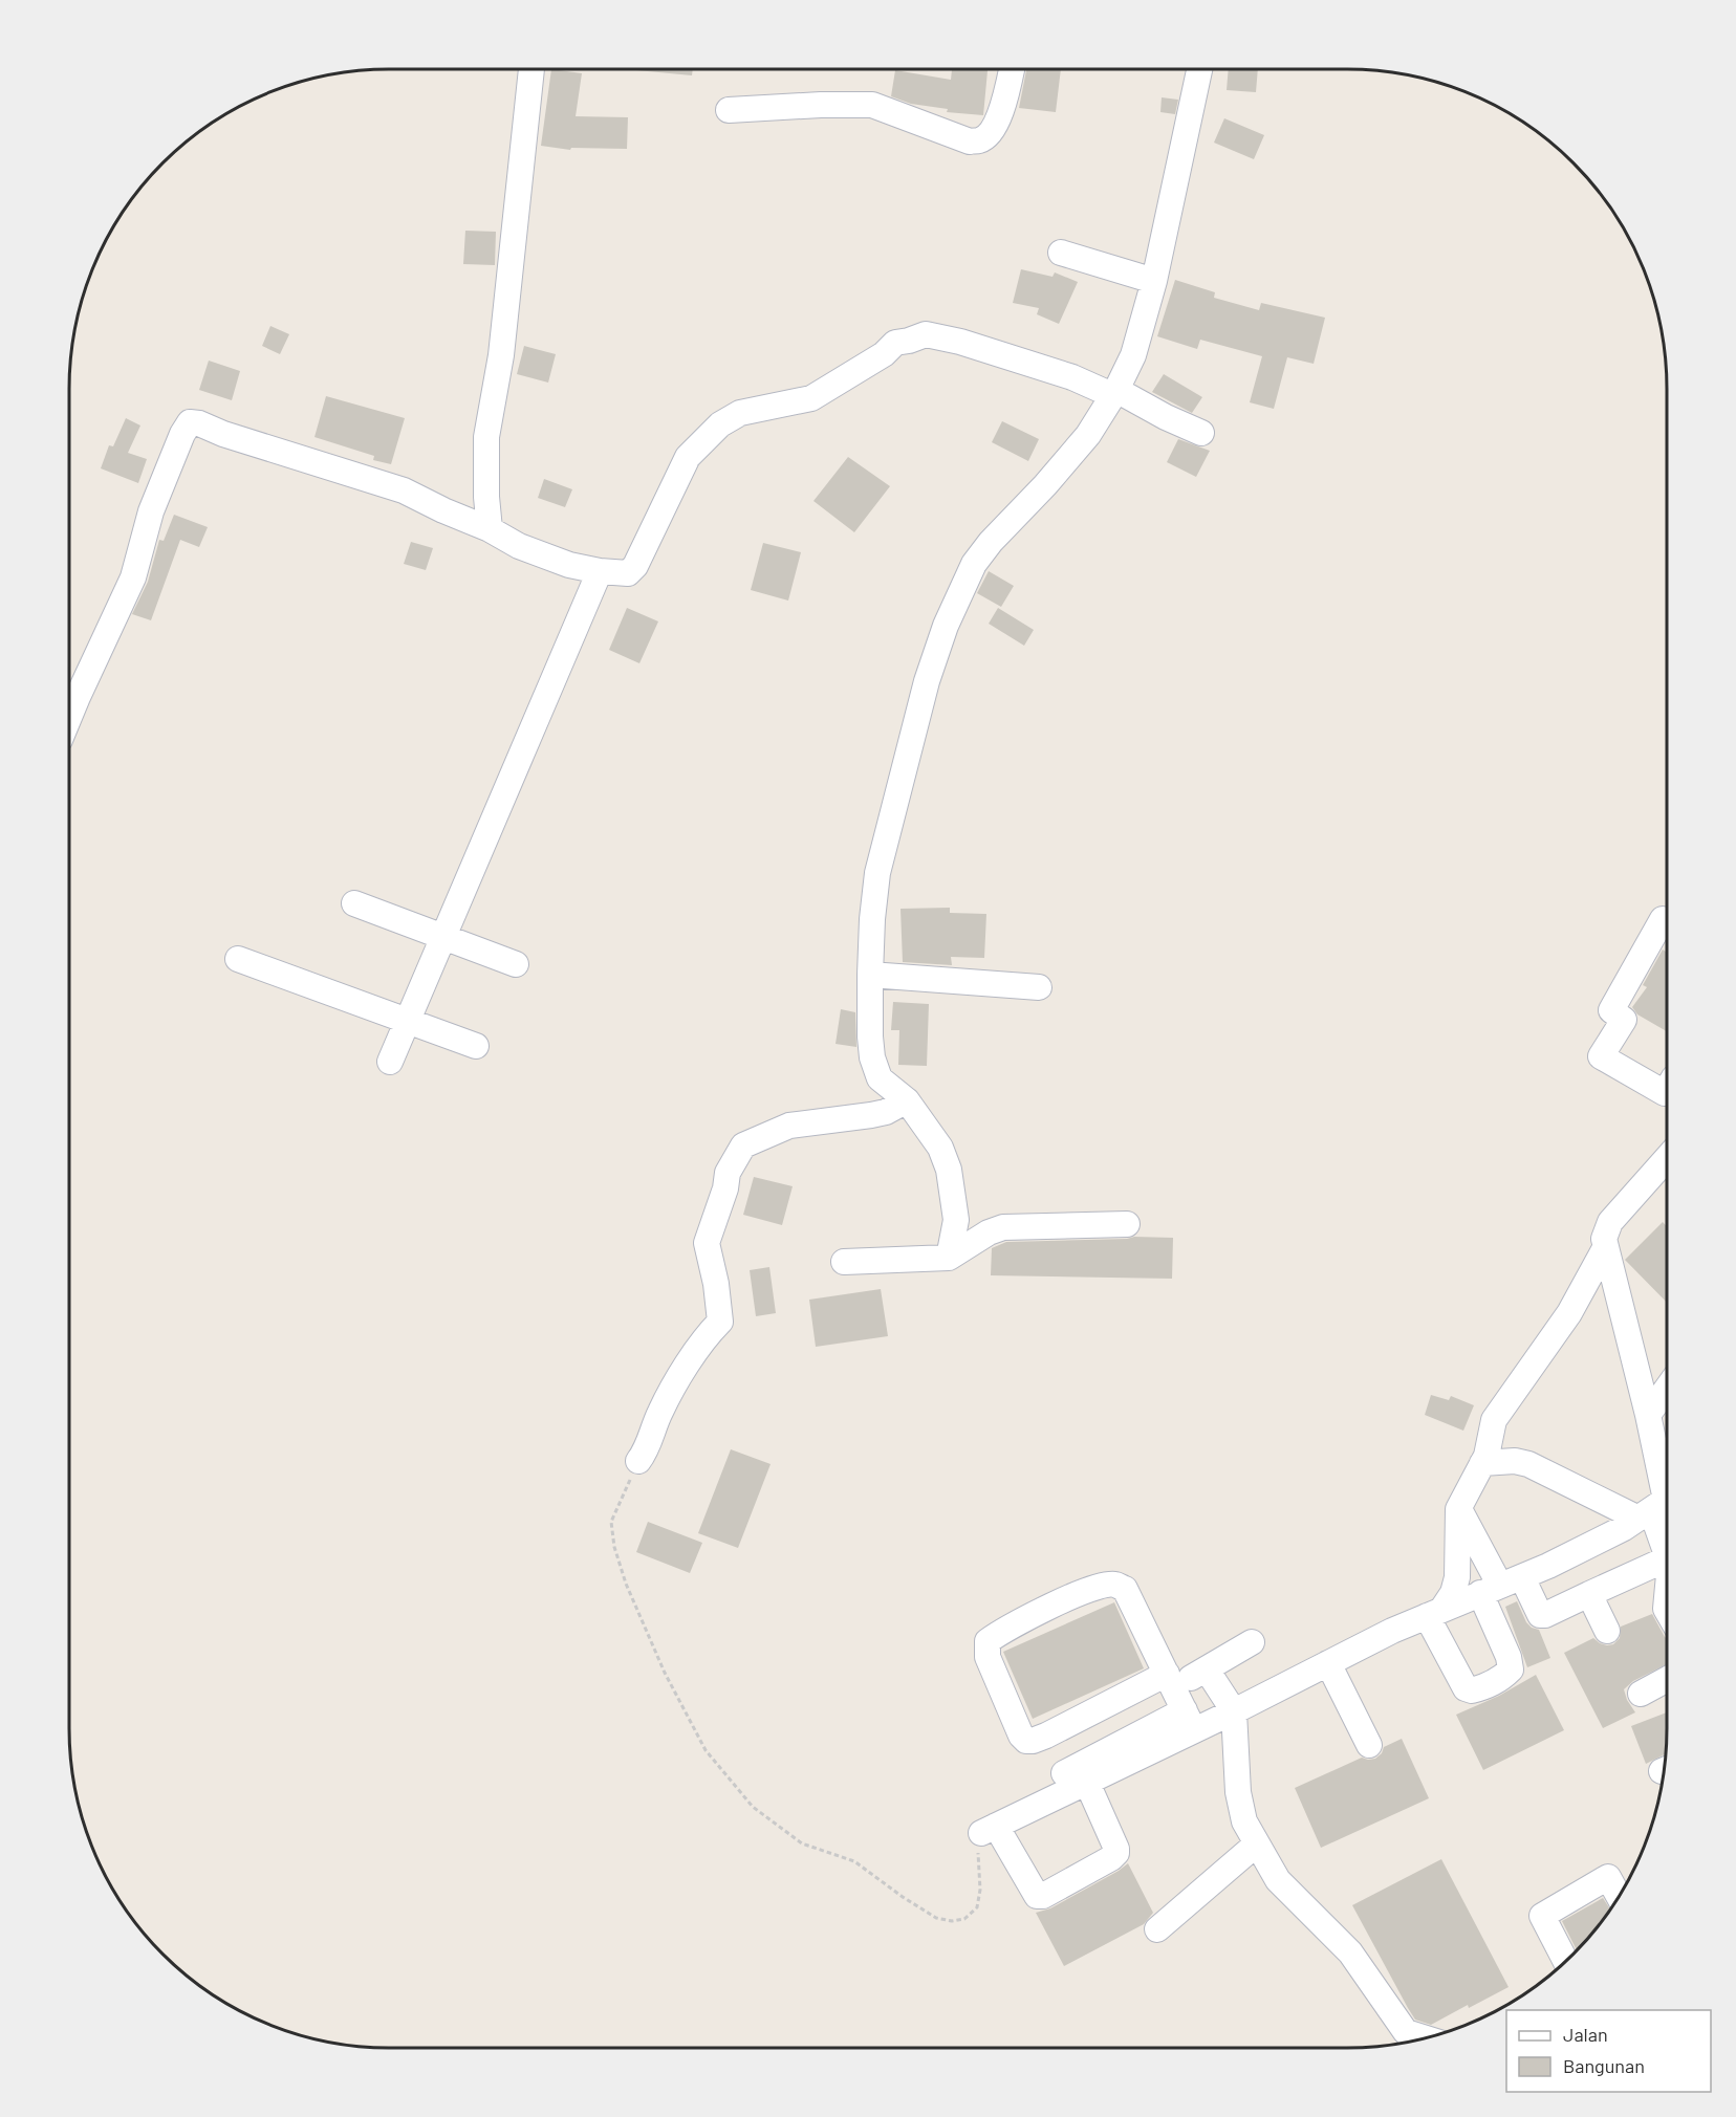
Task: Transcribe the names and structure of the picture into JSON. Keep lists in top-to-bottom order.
{
  "legend": ["Jalan", "Bangunan"]
}
